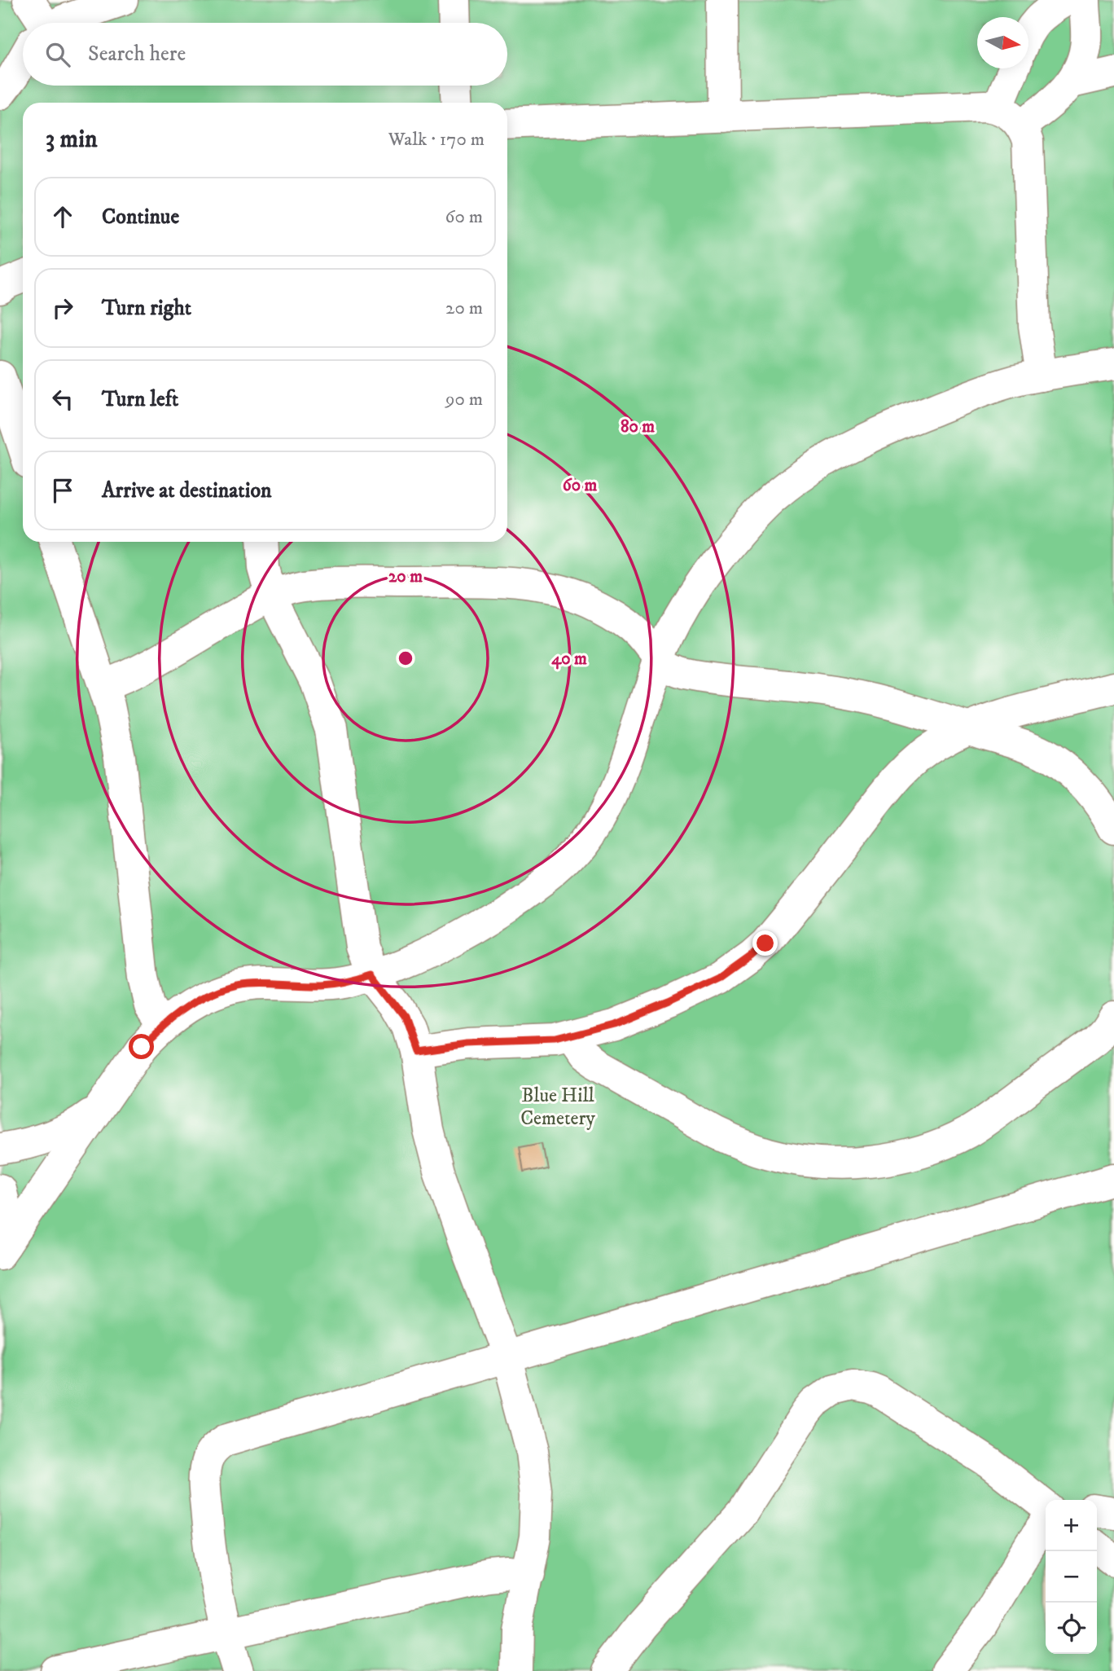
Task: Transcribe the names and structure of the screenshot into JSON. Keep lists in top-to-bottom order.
{
  "parks": ["Blue Hill Cemetery"],
  "north": "right",
  "page": {
    "search": "Search here",
    "heading": ["3 min", "Walk · 170 m"],
    "list": [
      ["Continue", "60 m"],
      ["Turn right", "20 m"],
      ["Turn left", "90 m"],
      "Arrive at destination"
    ],
    "map_buttons": ["+", "−"]
  },
  "rings": [
    "80 m",
    "60 m",
    "20 m",
    "40 m"
  ]
}
